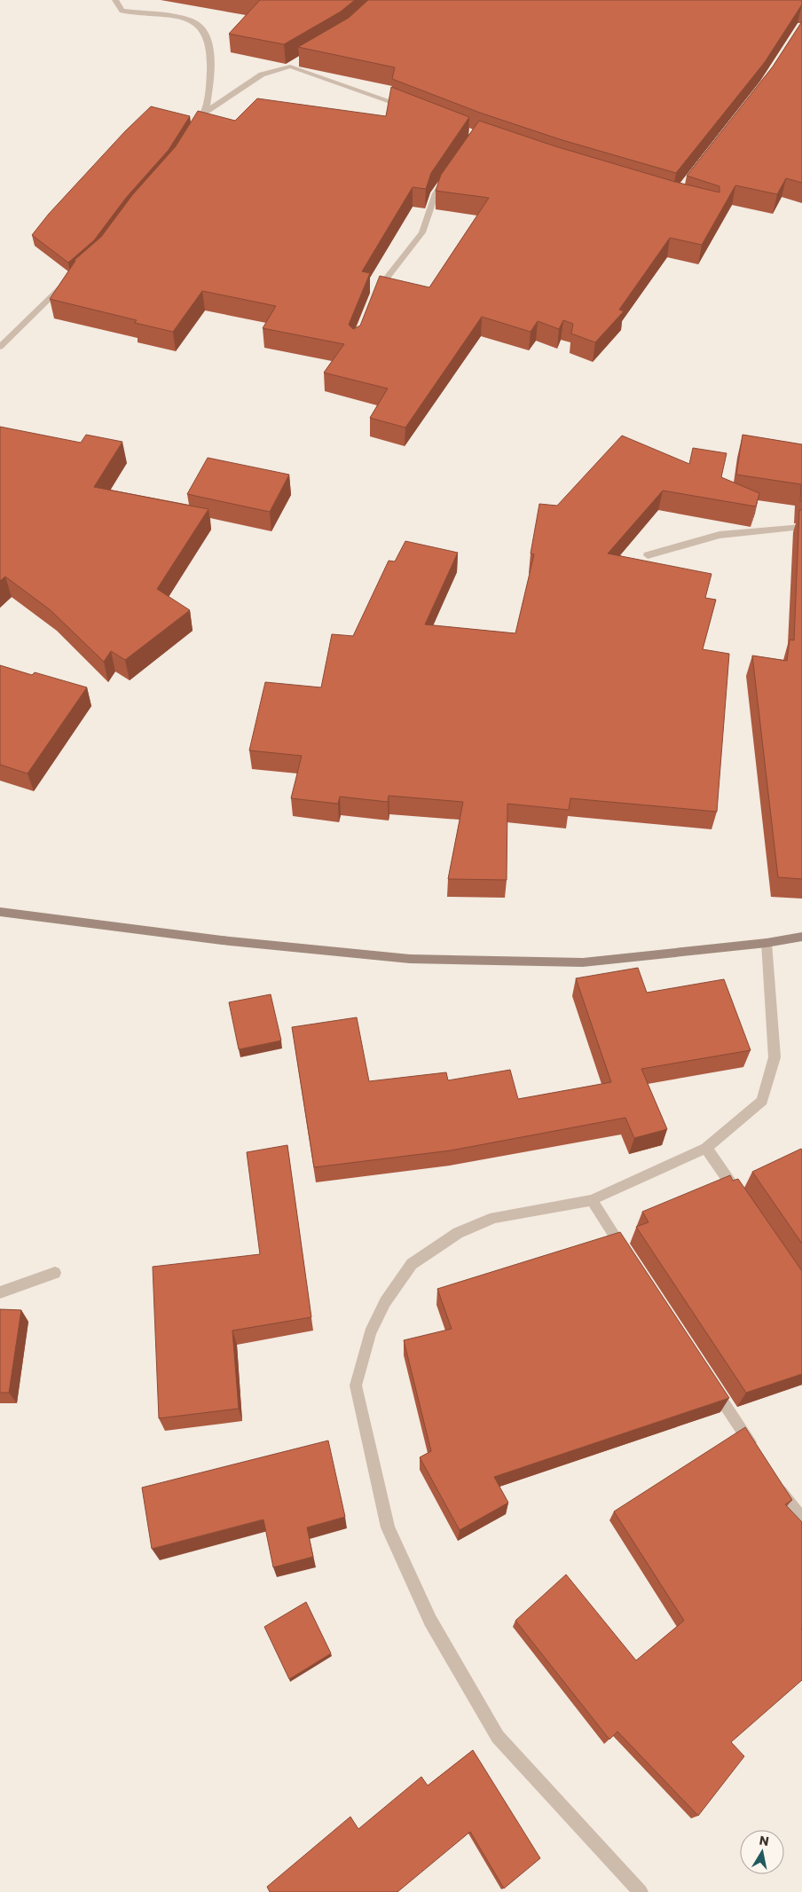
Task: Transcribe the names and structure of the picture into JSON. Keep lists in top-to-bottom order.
{
  "north": "top"
}
